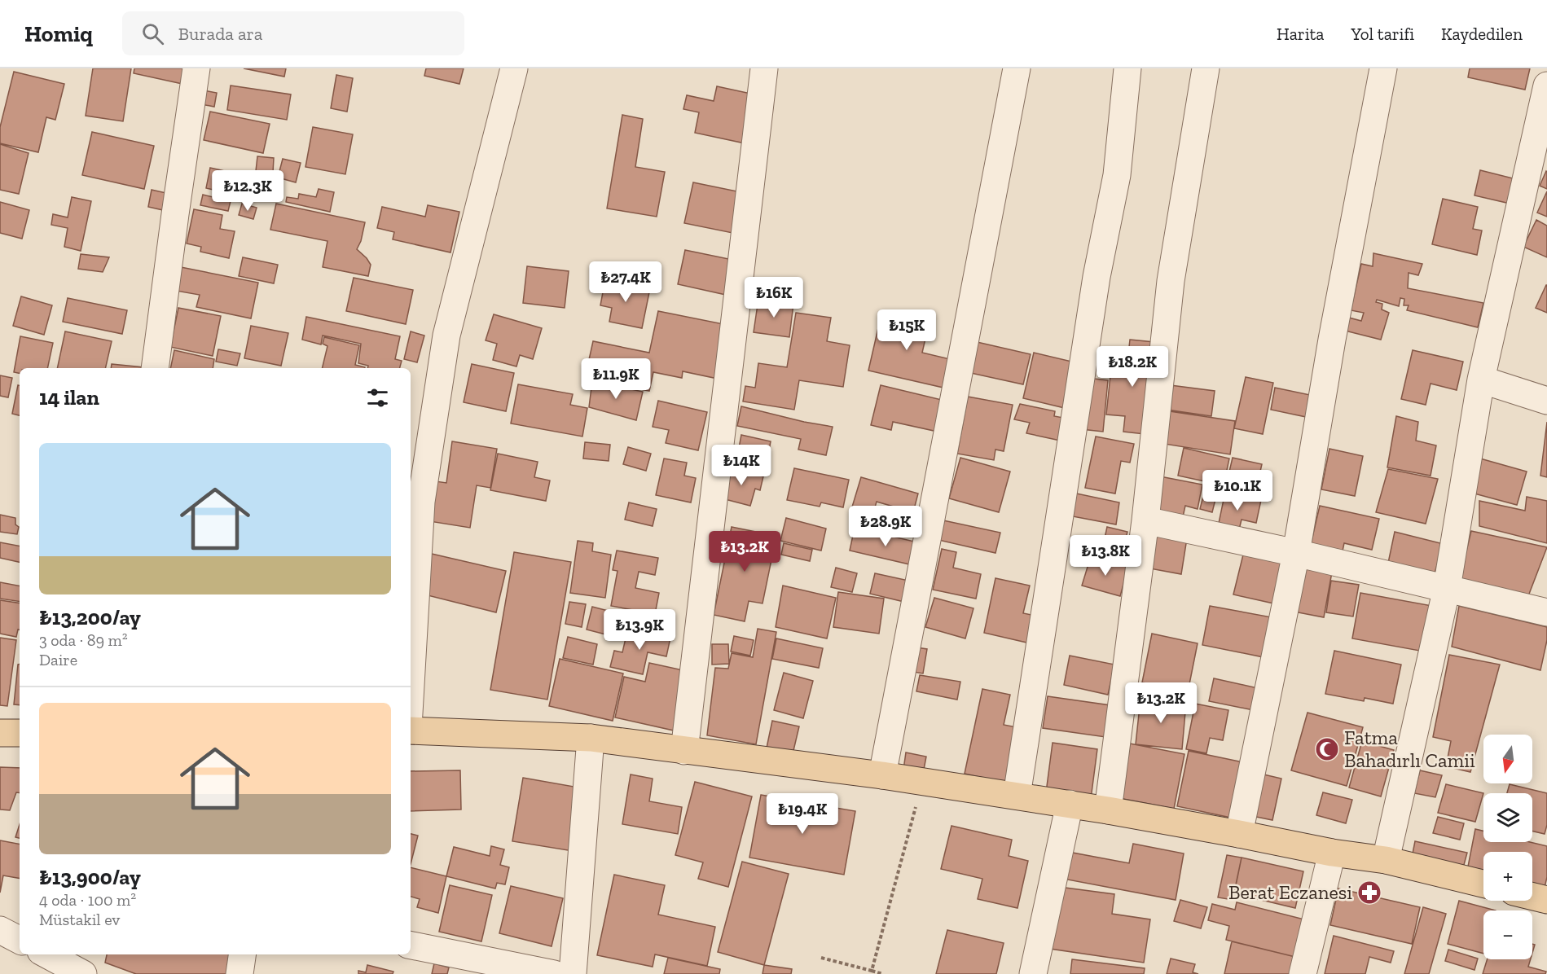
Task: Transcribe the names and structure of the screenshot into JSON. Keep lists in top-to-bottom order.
{
  "places": {
    "mosque": ["Fatma Bahadırlı Camii"],
    "pharmacy": ["Berat Eczanesi"]
  },
  "north": "bottom",
  "page": {
    "header": "Homiq",
    "search": "Burada ara",
    "nav": ["Harita", "Yol tarifi", "Kaydedilen"],
    "price": [
      "₺12.3K",
      "₺27.4K",
      "₺16K",
      "₺15K",
      "₺18.2K",
      "₺11.9K",
      "₺14K",
      "₺10.1K",
      "₺28.9K",
      "₺13.2K",
      "₺13.8K",
      "₺13.9K",
      "₺13.2K",
      "₺19.4K"
    ],
    "heading": "14 ilan",
    "list": [
      {
        "name": "₺13,200/ay",
        "note": "3 oda · 89 m² · Daire"
      },
      {
        "name": "₺13,900/ay",
        "note": "4 oda · 100 m² · Müstakil ev"
      }
    ],
    "map_buttons": ["+", "−"]
  }
}
